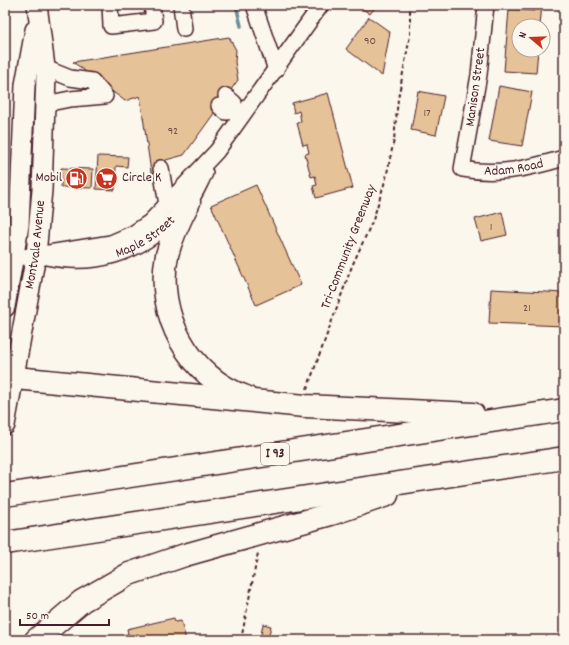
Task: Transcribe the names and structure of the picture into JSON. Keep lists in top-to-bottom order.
{
  "streets": {
    "highway": ["I 93"],
    "main road": ["Montvale Avenue"],
    "street": ["Manison Street", "Adam Road", "Maple Street"],
    "path": ["Tri-Community Greenway"]
  },
  "crossings": [
    ["Manison Street", "Adam Road"],
    ["Maple Street", "Montvale Avenue"]
  ],
  "places": {
    "fuel station": ["Mobil"],
    "supermarket": ["Circle K"]
  },
  "house_numbers": [
    "90",
    "17",
    "92",
    "1",
    "21"
  ],
  "scale_bar": "50 m",
  "north": "left"
}
